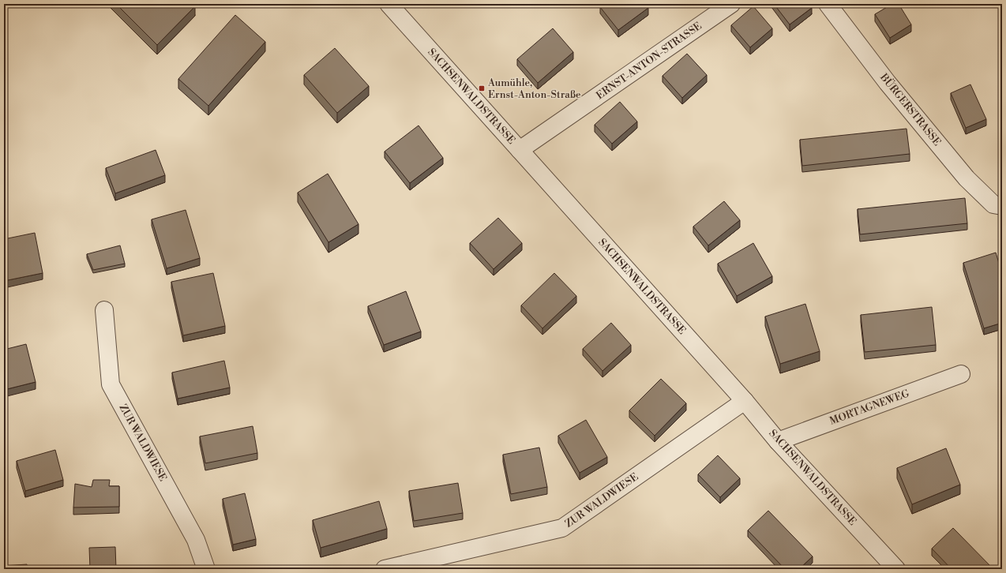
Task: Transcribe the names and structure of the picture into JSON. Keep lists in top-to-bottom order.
{
  "streets": {
    "street": [
      "ERNST-ANTON-STRASSE",
      "SACHSENWALDSTRASSE",
      "BÜRGERSTRASSE",
      "MORTAGNEWEG",
      "ZUR WALDWIESE"
    ]
  },
  "crossings": [
    ["ERNST-ANTON-STRASSE", "SACHSENWALDSTRASSE"],
    ["SACHSENWALDSTRASSE", "MORTAGNEWEG"],
    ["SACHSENWALDSTRASSE", "ZUR WALDWIESE"]
  ],
  "places": {
    "transit": ["Aumühle, Ernst-Anton-Straße"]
  }
}
